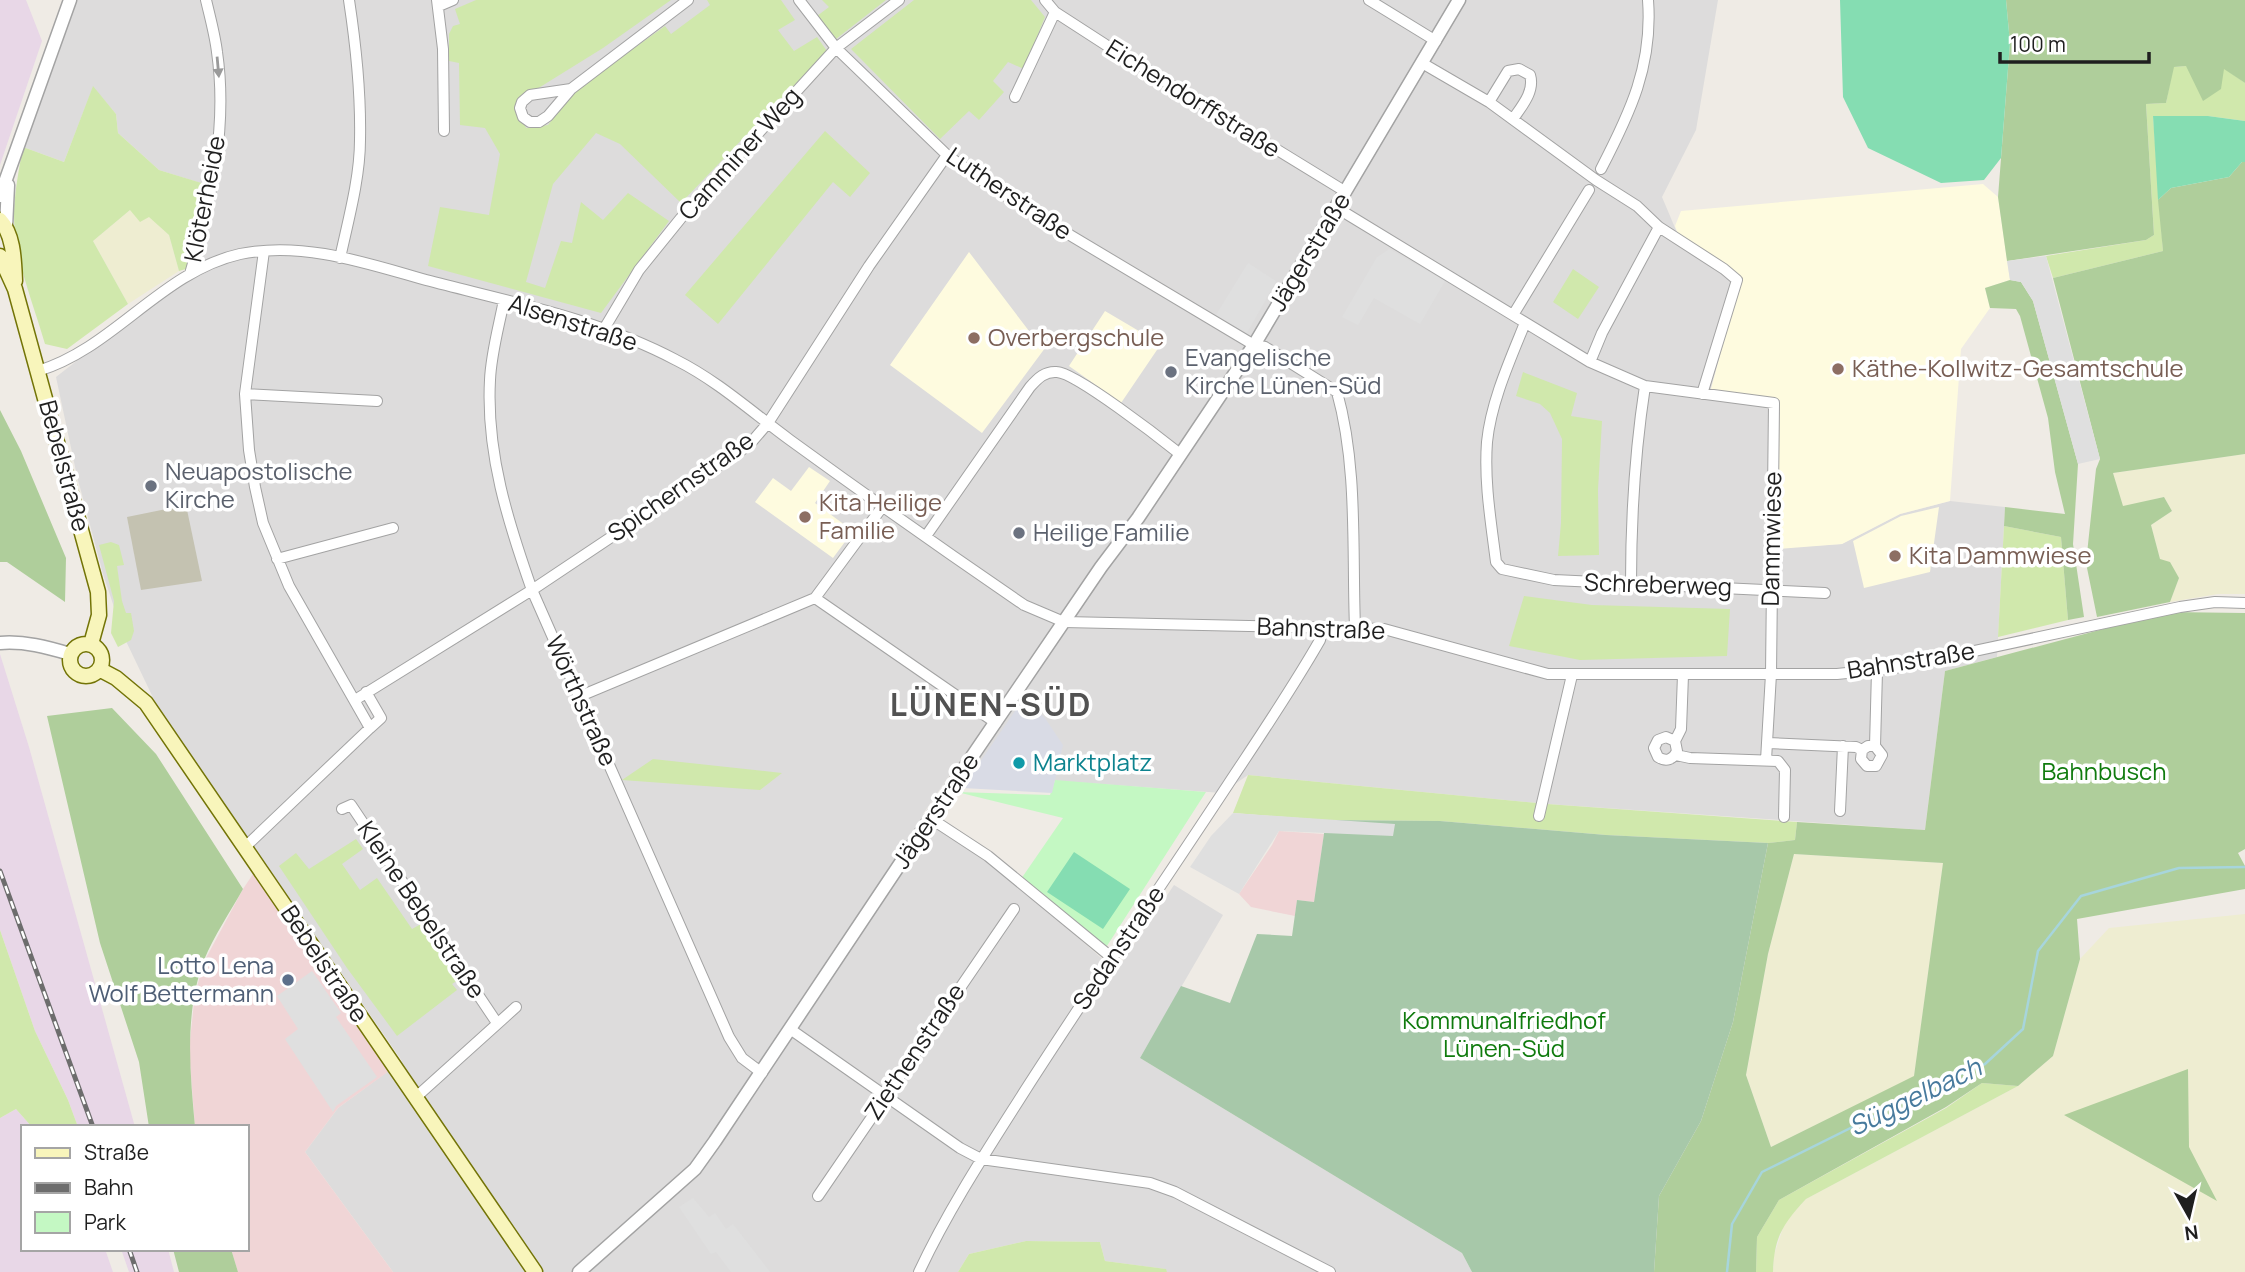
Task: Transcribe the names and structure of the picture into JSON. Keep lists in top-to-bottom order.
{
  "streets": {
    "main road": ["Bebelstraße"],
    "street": [
      "Eichendorffstraße",
      "Camminer Weg",
      "Lutherstraße",
      "Klöterheide",
      "Jägerstraße",
      "Alsenstraße",
      "Spichernstraße",
      "Dammwiese",
      "Schreberweg",
      "Bahnstraße",
      "Wörthstraße",
      "Kleine Bebelstraße",
      "Sedanstraße",
      "Ziethenstraße"
    ]
  },
  "crossings": [
    ["Eichendorffstraße", "Jägerstraße"],
    ["Camminer Weg", "Lutherstraße"],
    ["Camminer Weg", "Alsenstraße"],
    ["Lutherstraße", "Jägerstraße"],
    ["Lutherstraße", "Spichernstraße"],
    ["Lutherstraße", "Bahnstraße"],
    ["Klöterheide", "Alsenstraße"],
    ["Jägerstraße", "Alsenstraße"],
    ["Jägerstraße", "Bahnstraße"],
    ["Jägerstraße", "Wörthstraße"],
    ["Alsenstraße", "Bebelstraße"],
    ["Alsenstraße", "Spichernstraße"],
    ["Alsenstraße", "Bahnstraße"],
    ["Alsenstraße", "Wörthstraße"],
    ["Bebelstraße", "Kleine Bebelstraße"],
    ["Spichernstraße", "Wörthstraße"],
    ["Dammwiese", "Schreberweg"],
    ["Dammwiese", "Bahnstraße"],
    ["Bahnstraße", "Sedanstraße"]
  ],
  "one_way": ["Klöterheide"],
  "districts": ["LÜNEN-SÜD"],
  "water": ["Süggelbach"],
  "parks": ["Bahnbusch", "Kommunalfriedhof Lünen-Süd"],
  "places": [
    "Overbergschule",
    "Käthe-Kollwitz-Gesamtschule",
    "Evangelische Kirche Lünen-Süd",
    "Neuapostolische Kirche",
    "Kita Heilige Familie",
    "Heilige Familie",
    "Kita Dammwiese",
    "Marktplatz",
    "Lotto Lena Wolf Bettermann"
  ],
  "legend": ["Straße", "Bahn", "Park"],
  "scale_bar": "100 m",
  "north": "bottom"
}
